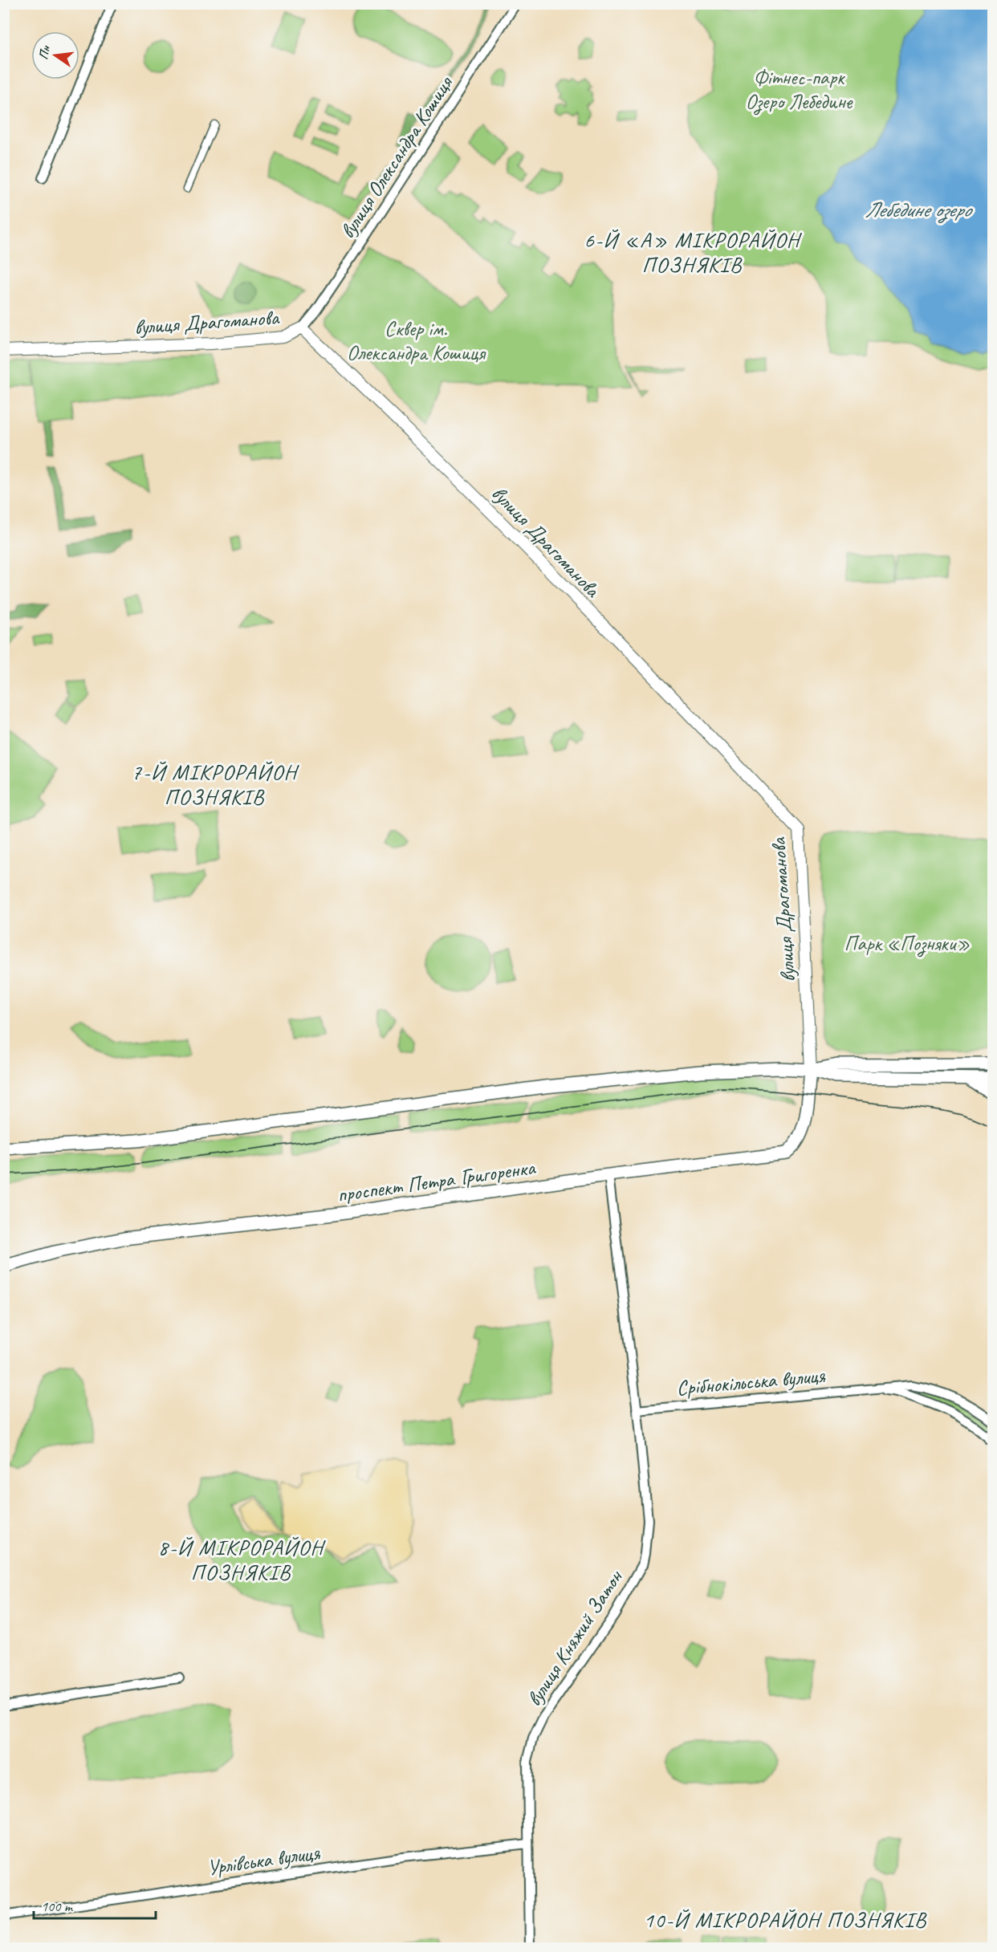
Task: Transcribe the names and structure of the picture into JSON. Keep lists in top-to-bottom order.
{
  "streets": {
    "main road": ["проспект Петра Григоренка"],
    "street": [
      "вулиця Олександра Кошиця",
      "вулиця Драгоманова",
      "Срібнокільська вулиця",
      "вулиця Княжий Затон",
      "Урлівська вулиця"
    ]
  },
  "crossings": [
    ["вулиця Олександра Кошиця", "вулиця Драгоманова"],
    ["вулиця Драгоманова", "проспект Петра Григоренка"],
    ["проспект Петра Григоренка", "вулиця Княжий Затон"],
    ["Срібнокільська вулиця", "вулиця Княжий Затон"],
    ["вулиця Княжий Затон", "Урлівська вулиця"]
  ],
  "districts": [
    "6-Й «А» МІКРОРАЙОН ПОЗНЯКІВ",
    "7-Й МІКРОРАЙОН ПОЗНЯКІВ",
    "8-Й МІКРОРАЙОН ПОЗНЯКІВ",
    "10-Й МІКРОРАЙОН ПОЗНЯКІВ"
  ],
  "water": ["Лебедине озеро"],
  "parks": ["Фітнес-парк Озеро Лебедине", "Сквер ім. Олександра Кошиця", "Парк «Позняки»"],
  "scale_bar": "100 m",
  "north": "left"
}
